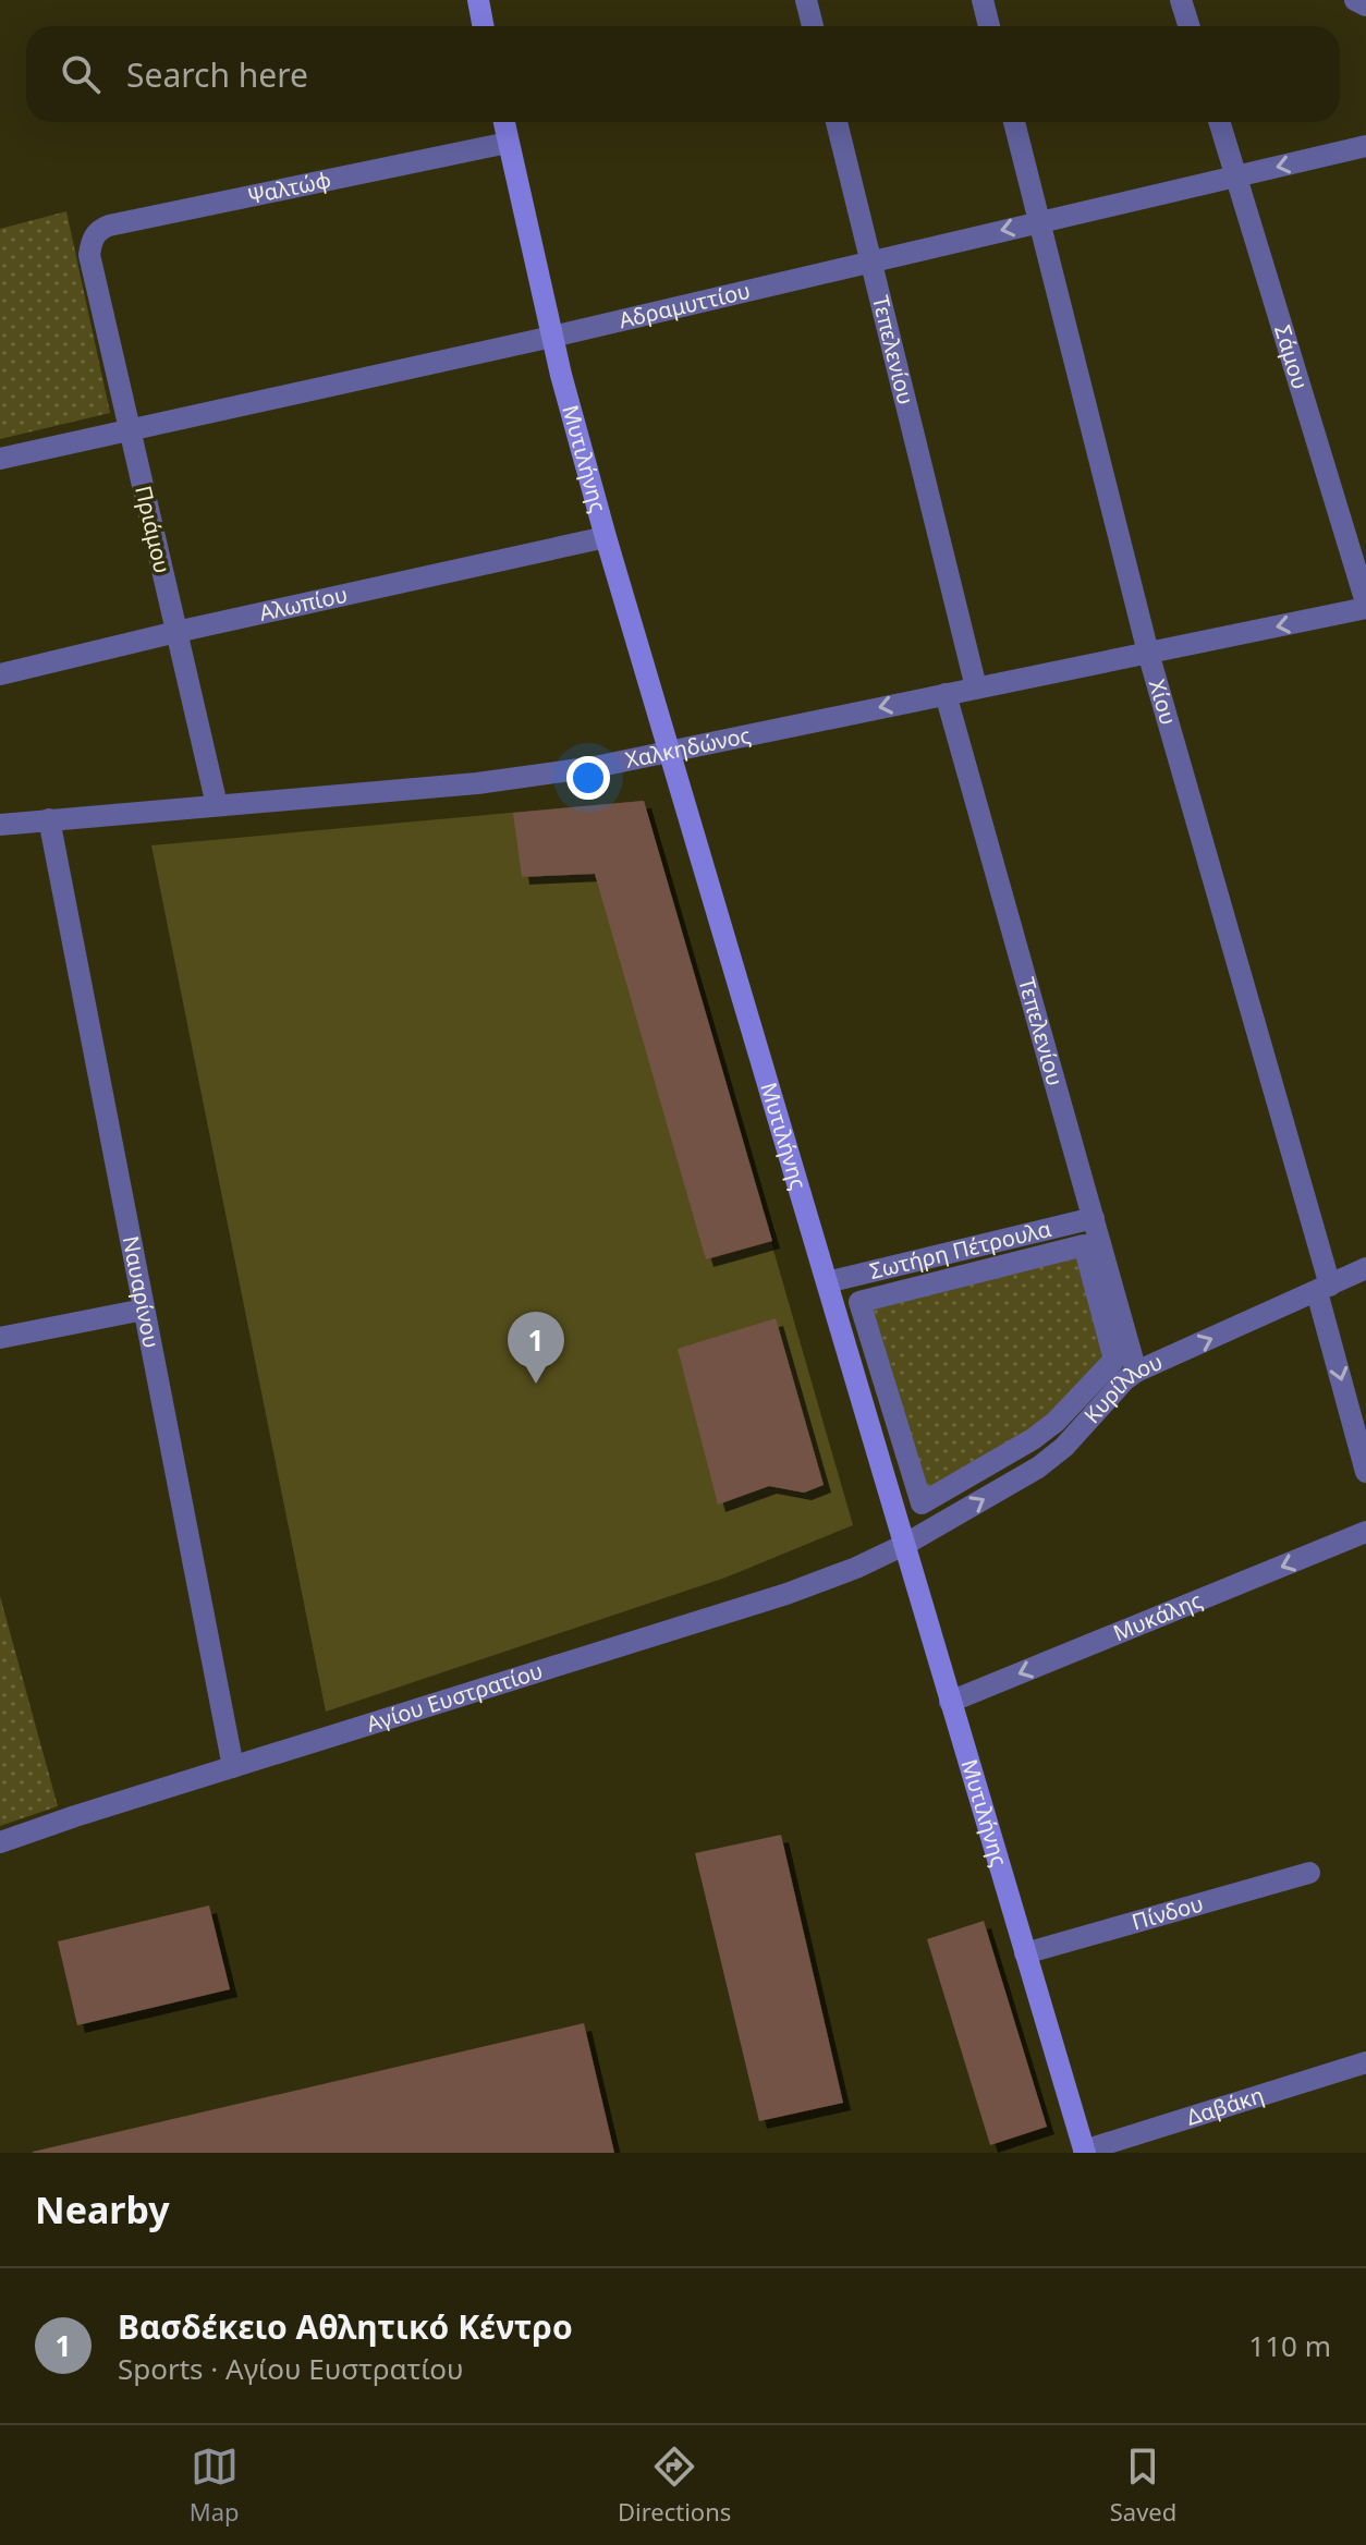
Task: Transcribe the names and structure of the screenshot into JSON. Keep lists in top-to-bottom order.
{
  "streets": {
    "street": [
      "Ψαλτώφ",
      "Αδραμυττίου",
      "Τεπελενίου",
      "Σάμου",
      "Μυτιλήνης",
      "Πριάμου",
      "Αλωπίου",
      "Χίου",
      "Χαλκηδώνος",
      "Σωτήρη Πέτρουλα",
      "Ναυαρίνου",
      "Κυρίλλου",
      "Μυκάλης",
      "Αγίου Ευστρατίου",
      "Πίνδου",
      "Δαβάκη"
    ]
  },
  "crossings": [
    ["Ψαλτώφ", "Μυτιλήνης"],
    ["Ψαλτώφ", "Πριάμου"],
    ["Αδραμυττίου", "Τεπελενίου"],
    ["Αδραμυττίου", "Σάμου"],
    ["Αδραμυττίου", "Μυτιλήνης"],
    ["Αδραμυττίου", "Πριάμου"],
    ["Αδραμυττίου", "Χίου"],
    ["Τεπελενίου", "Χαλκηδώνος"],
    ["Τεπελενίου", "Σωτήρη Πέτρουλα"],
    ["Τεπελενίου", "Κυρίλλου"],
    ["Σάμου", "Χαλκηδώνος"],
    ["Μυτιλήνης", "Αλωπίου"],
    ["Μυτιλήνης", "Χαλκηδώνος"],
    ["Μυτιλήνης", "Σωτήρη Πέτρουλα"],
    ["Μυτιλήνης", "Κυρίλλου"],
    ["Μυτιλήνης", "Μυκάλης"],
    ["Μυτιλήνης", "Αγίου Ευστρατίου"],
    ["Μυτιλήνης", "Πίνδου"],
    ["Μυτιλήνης", "Δαβάκη"],
    ["Πριάμου", "Αλωπίου"],
    ["Πριάμου", "Χαλκηδώνος"],
    ["Χίου", "Χαλκηδώνος"],
    ["Χίου", "Κυρίλλου"],
    ["Χαλκηδώνος", "Ναυαρίνου"],
    ["Ναυαρίνου", "Αγίου Ευστρατίου"],
    ["Κυρίλλου", "Αγίου Ευστρατίου"]
  ],
  "one_way": ["Χαλκηδώνος", "Κυρίλλου", "Μυκάλης"],
  "page": {
    "search": "Search here",
    "pins": "1",
    "heading": "Nearby",
    "list": [
      {
        "mark": "1",
        "name": "Βασδέκειο Αθλητικό Κέντρο",
        "note": "Sports · Αγίου Ευστρατίου",
        "value": "110 m"
      }
    ],
    "nav": ["Map", "Directions", "Saved"]
  }
}
